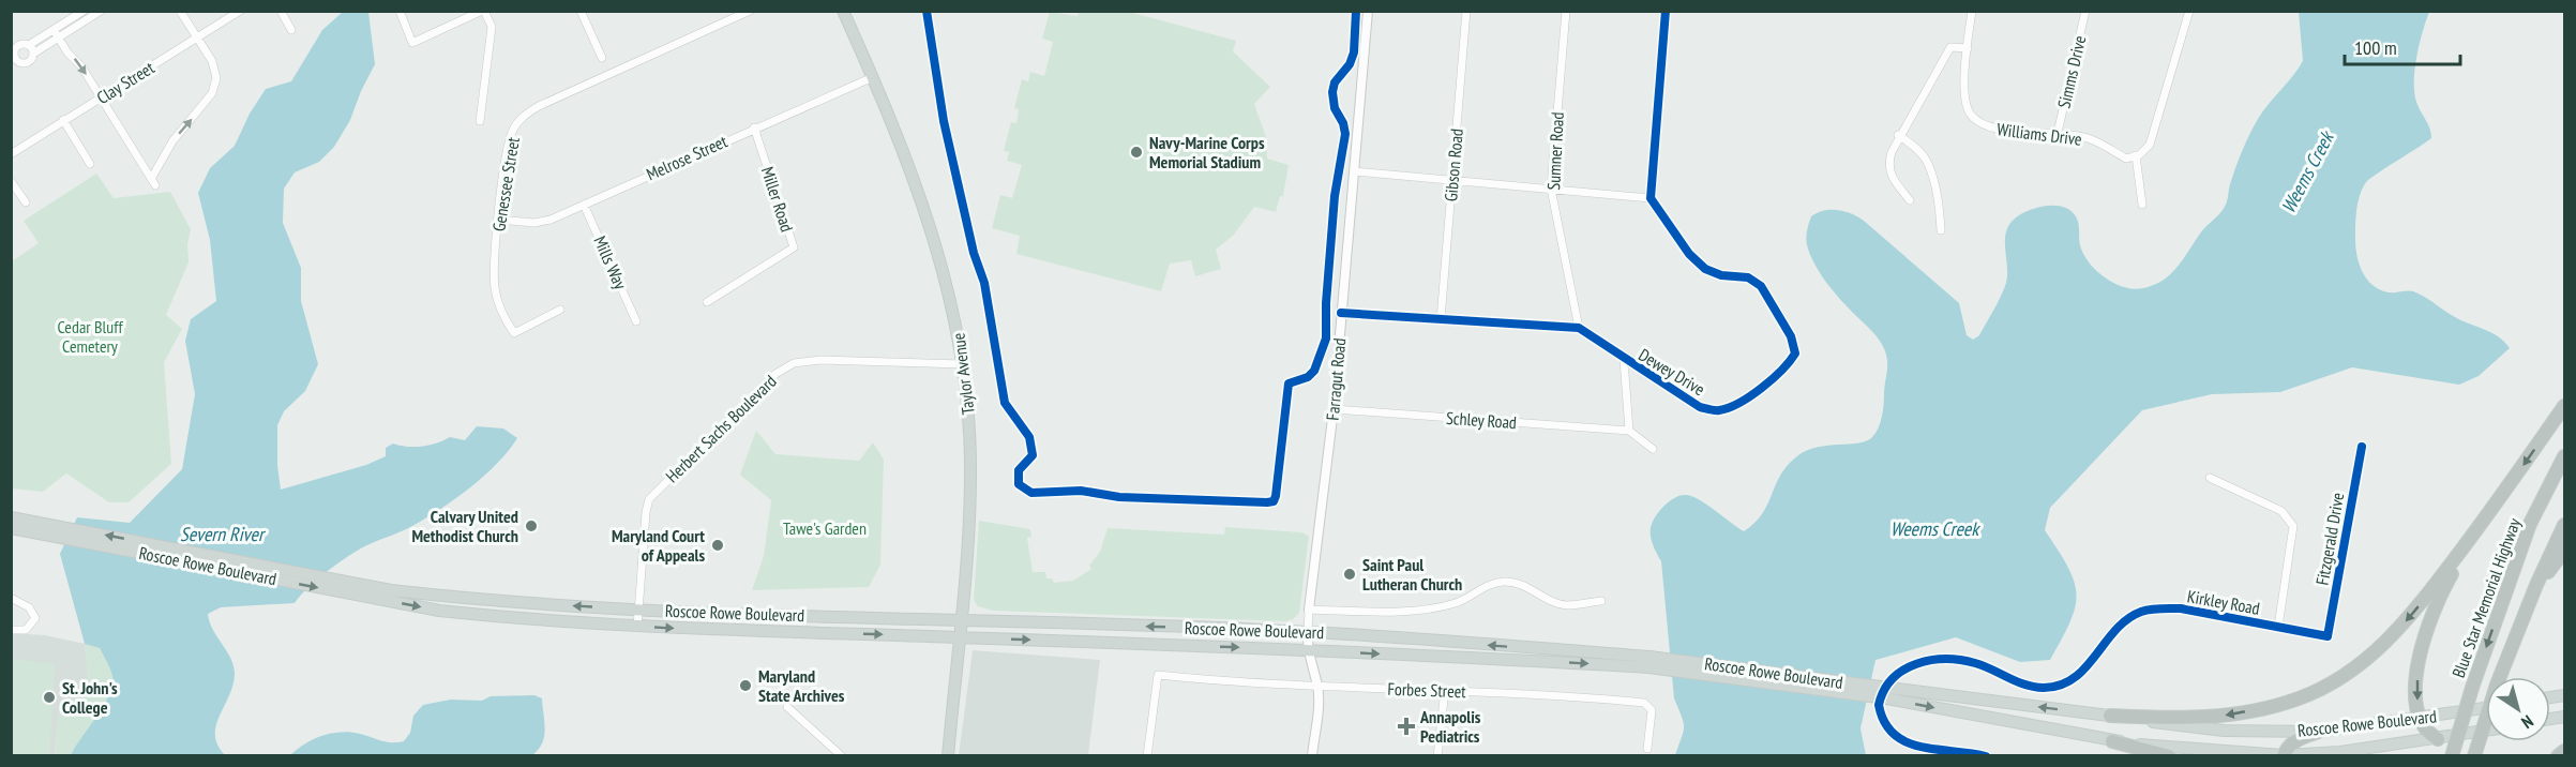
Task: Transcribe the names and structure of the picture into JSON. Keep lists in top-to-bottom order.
{
  "streets": {
    "highway": ["Blue Star Memorial Highway"],
    "main road": ["Taylor Avenue", "Roscoe Rowe Boulevard"],
    "street": [
      "Simms Drive",
      "Clay Street",
      "Williams Drive",
      "Sumner Road",
      "Melrose Street",
      "Gibson Road",
      "Genessee Street",
      "Miller Road",
      "Mills Way",
      "Dewey Drive",
      "Farragut Road",
      "Schley Road",
      "Herbert Sachs Boulevard",
      "Fitzgerald Drive",
      "Kirkley Road",
      "Forbes Street"
    ]
  },
  "crossings": [
    ["Simms Drive", "Williams Drive"],
    ["Sumner Road", "Dewey Drive"],
    ["Melrose Street", "Genessee Street"],
    ["Melrose Street", "Miller Road"],
    ["Melrose Street", "Mills Way"],
    ["Melrose Street", "Taylor Avenue"],
    ["Taylor Avenue", "Herbert Sachs Boulevard"],
    ["Taylor Avenue", "Roscoe Rowe Boulevard"],
    ["Farragut Road", "Schley Road"],
    ["Farragut Road", "Roscoe Rowe Boulevard"],
    ["Herbert Sachs Boulevard", "Roscoe Rowe Boulevard"],
    ["Fitzgerald Drive", "Kirkley Road"]
  ],
  "water": ["Weems Creek", "Severn River"],
  "parks": ["Cedar Bluff Cemetery", "Tawe's Garden"],
  "places": {
    "other": [
      "Navy-Marine Corps Memorial Stadium",
      "Calvary United Methodist Church",
      "Maryland Court of Appeals",
      "Saint Paul Lutheran Church",
      "Maryland State Archives",
      "St. John's College"
    ],
    "health": ["Annapolis Pediatrics"]
  },
  "scale_bar": "100 m",
  "north": "bottom right"
}
